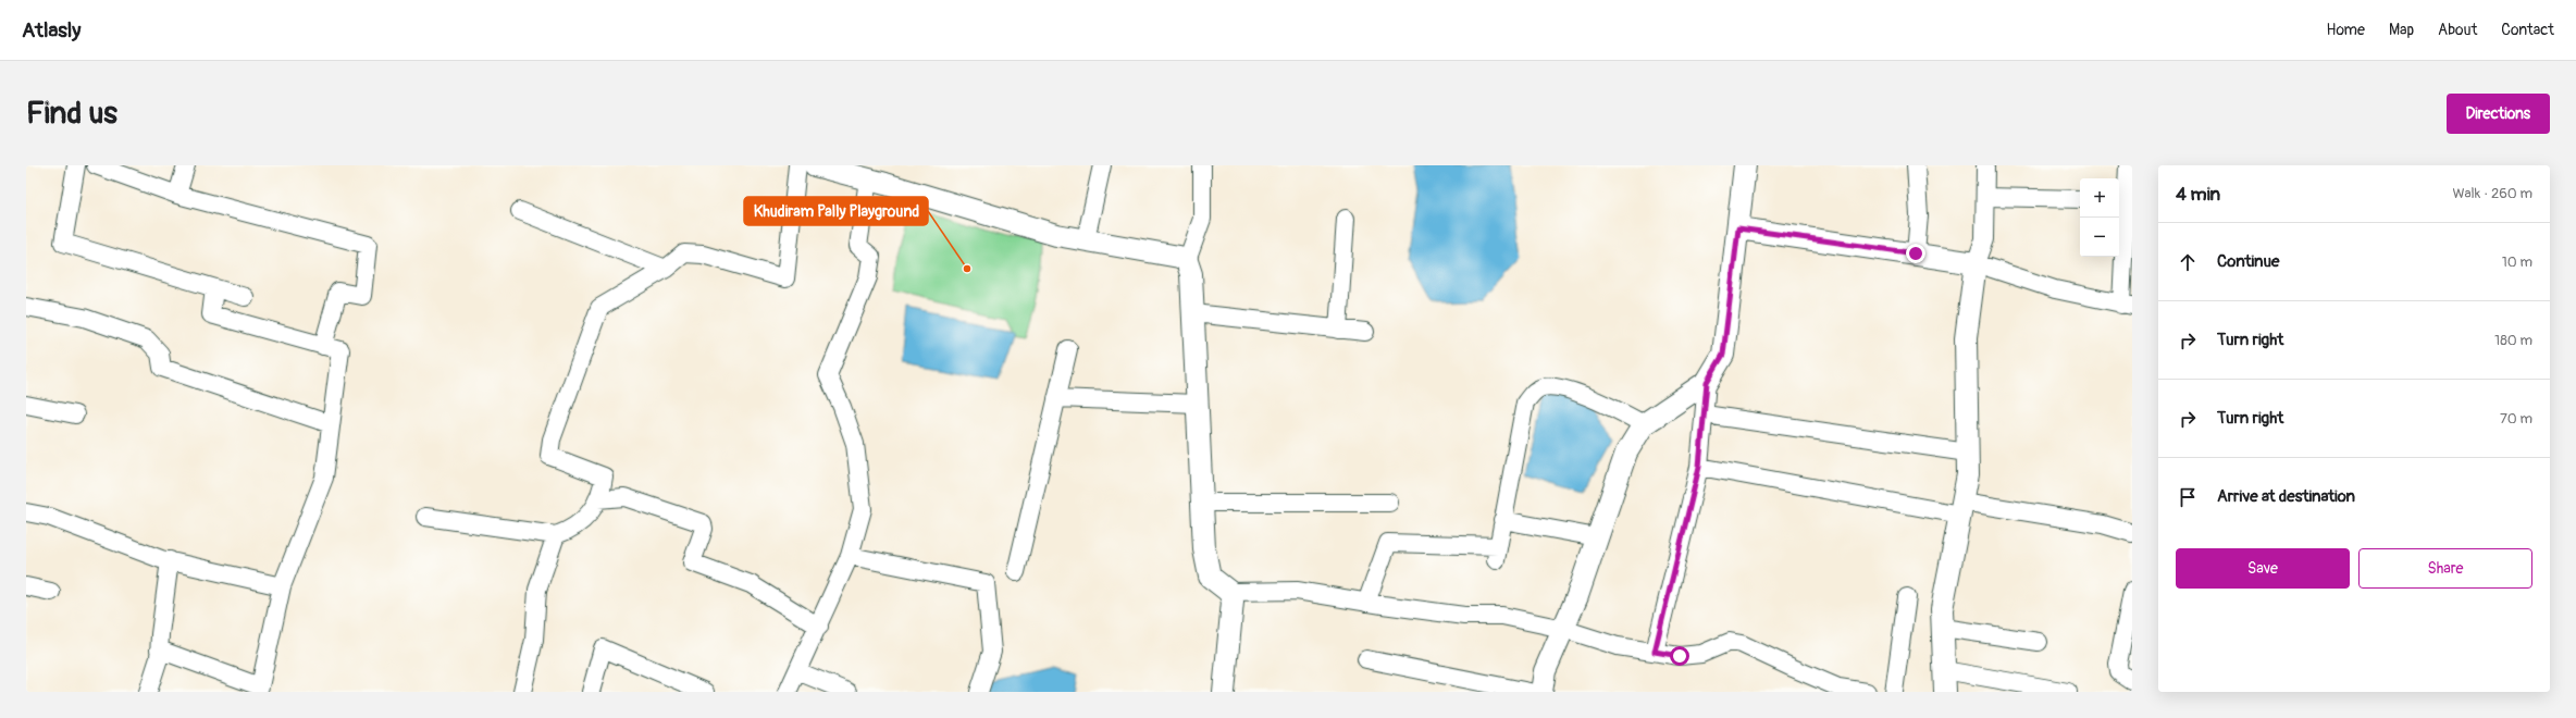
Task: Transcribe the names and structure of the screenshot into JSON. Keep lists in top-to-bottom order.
{
  "places": ["Khudiram Pally Playground"],
  "page": {
    "header": "Atlasly",
    "nav": [
      "Home",
      "Map",
      "About",
      "Contact"
    ],
    "buttons": [
      "Directions",
      ["Save", "Share"]
    ],
    "title": "Find us",
    "heading": ["4 min", "Walk · 260 m"],
    "map_buttons": ["+", "−"],
    "list": [
      ["Continue", "10 m"],
      ["Turn right", "180 m"],
      ["Turn right", "70 m"],
      "Arrive at destination"
    ]
  }
}
